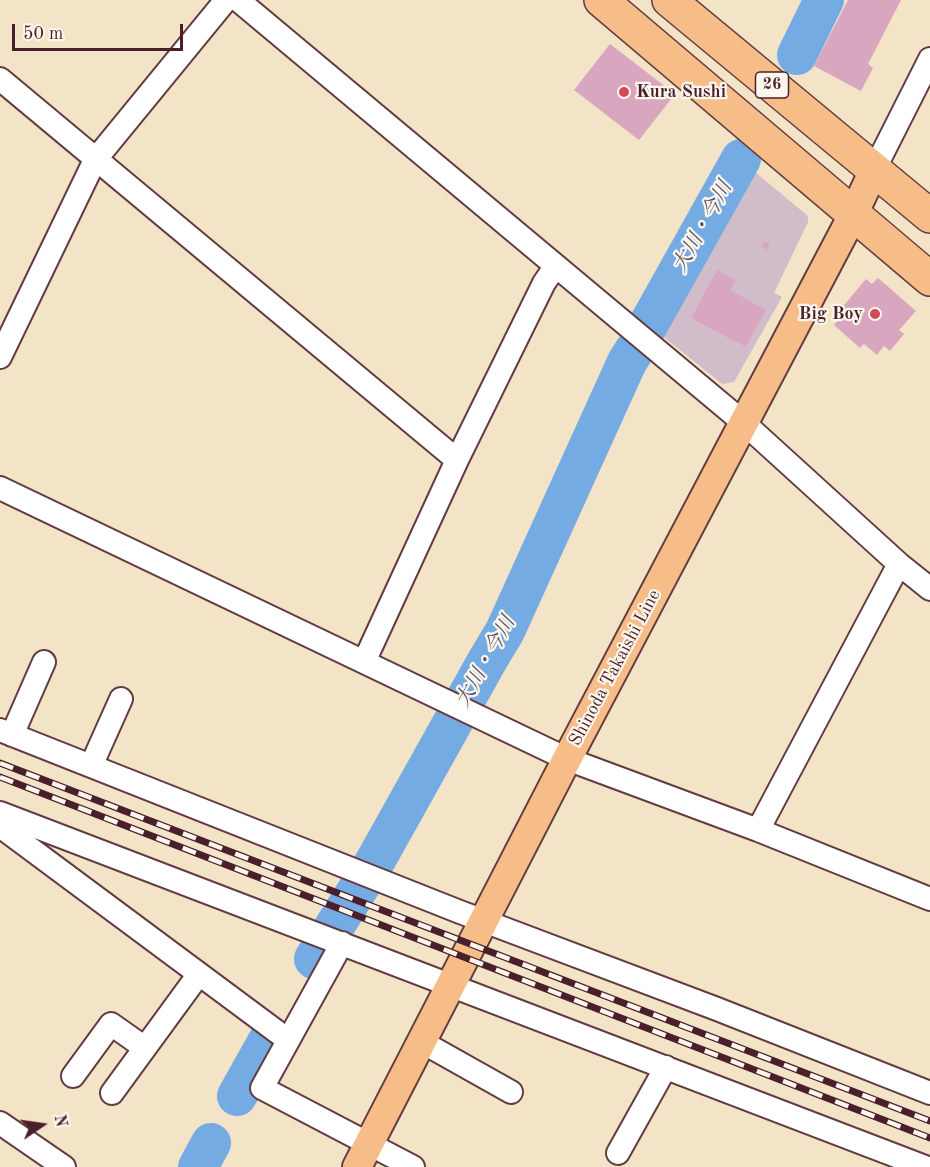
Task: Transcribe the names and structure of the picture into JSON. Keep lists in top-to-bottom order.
{
  "streets": {
    "highway": ["26"],
    "main road": ["Shinoda Takaishi Line"]
  },
  "crossings": [
    ["26", "Shinoda Takaishi Line"]
  ],
  "water": ["大川・今川"],
  "places": ["Kura Sushi", "Big Boy"],
  "scale_bar": "50 m",
  "north": "right"
}
